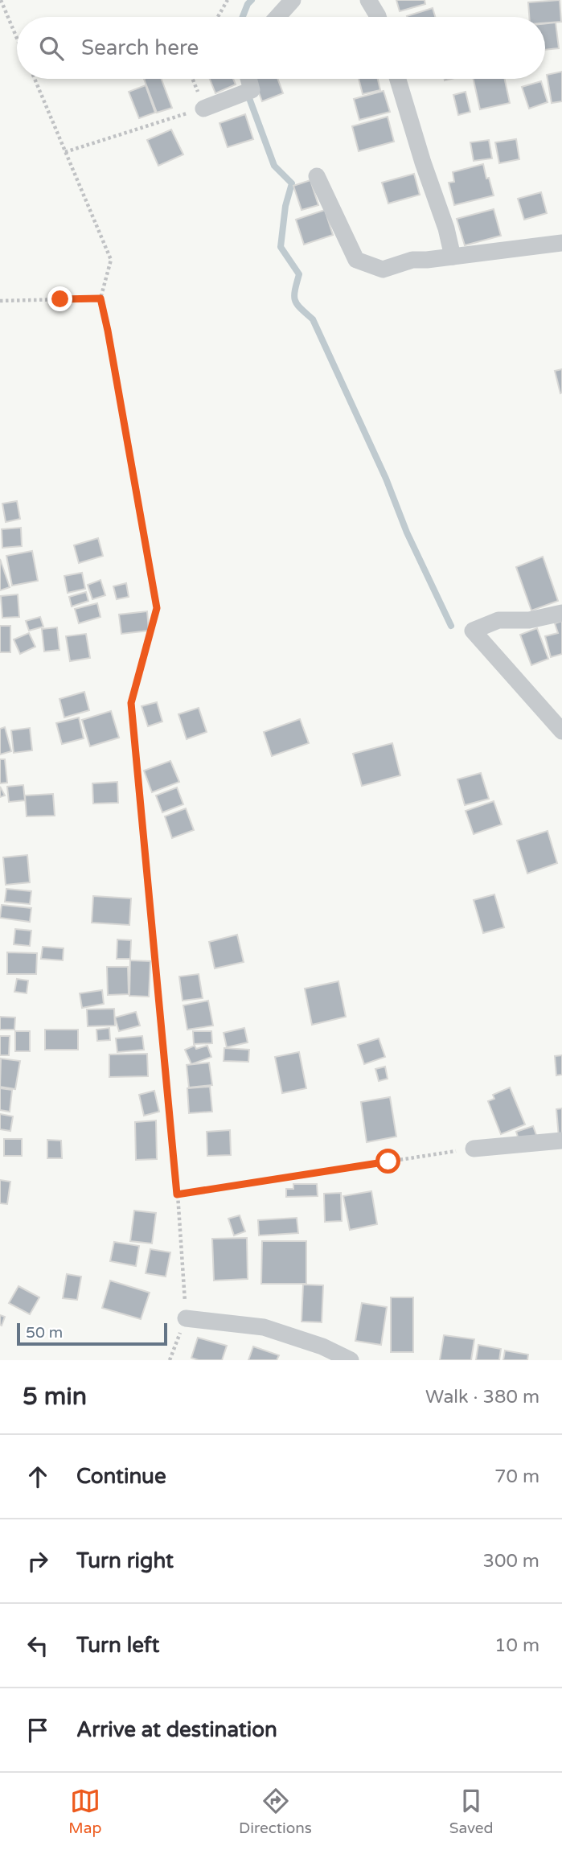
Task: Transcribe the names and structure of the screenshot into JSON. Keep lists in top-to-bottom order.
{
  "scale_bar": "50 m",
  "page": {
    "search": "Search here",
    "scale": "50 m",
    "heading": ["5 min", "Walk · 380 m"],
    "list": [
      ["Continue", "70 m"],
      ["Turn right", "300 m"],
      ["Turn left", "10 m"],
      "Arrive at destination"
    ],
    "nav": ["Map", "Directions", "Saved"]
  }
}
